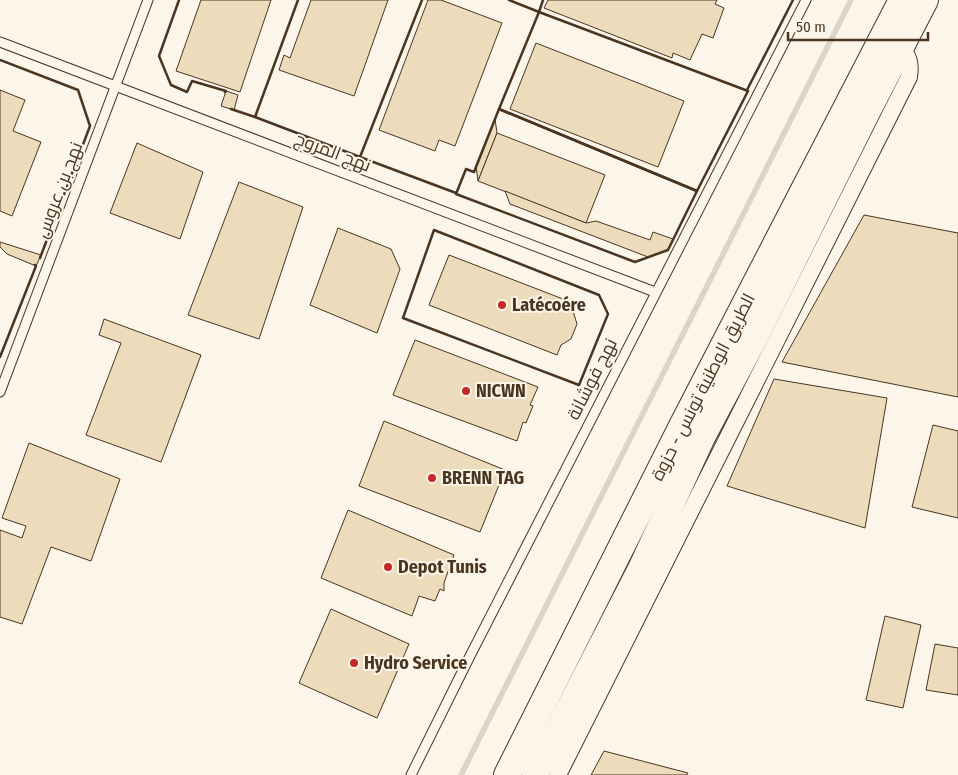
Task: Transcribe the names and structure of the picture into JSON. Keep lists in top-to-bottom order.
{
  "streets": {
    "main road": ["الطريق الوطنية تونس - حزوة"],
    "lane": ["نهج المروج", "نهج بن عروس", "نهج فوشانة"]
  },
  "crossings": [
    ["نهج المروج", "نهج بن عروس"],
    ["نهج المروج", "نهج فوشانة"]
  ],
  "places": [
    "Latécoére",
    "NICWN",
    "BRENN TAG",
    "Depot Tunis",
    "Hydro Service"
  ],
  "scale_bar": "50 m"
}
